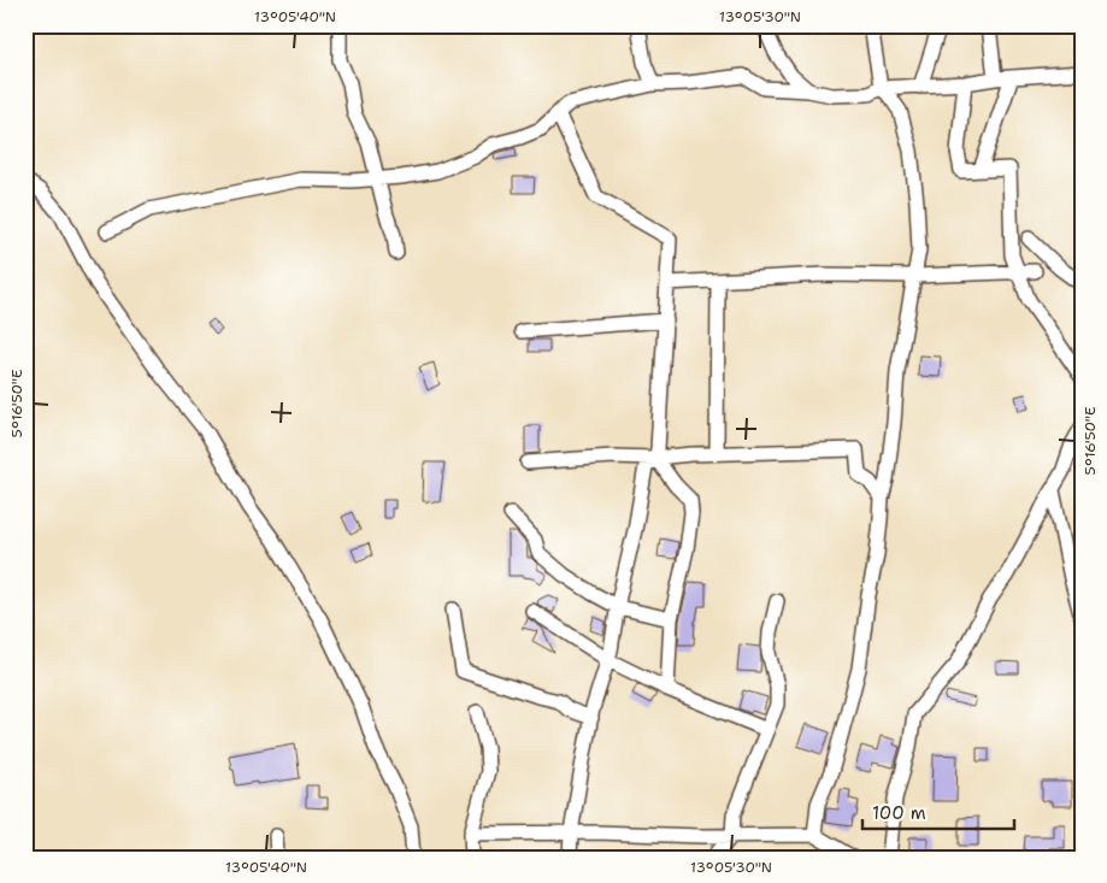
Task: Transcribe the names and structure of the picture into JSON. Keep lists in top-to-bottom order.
{
  "scale_bar": "100 m",
  "coordinates": ["13°05'40\"N", "13°05'30\"N", "5°16'50\"E"]
}
